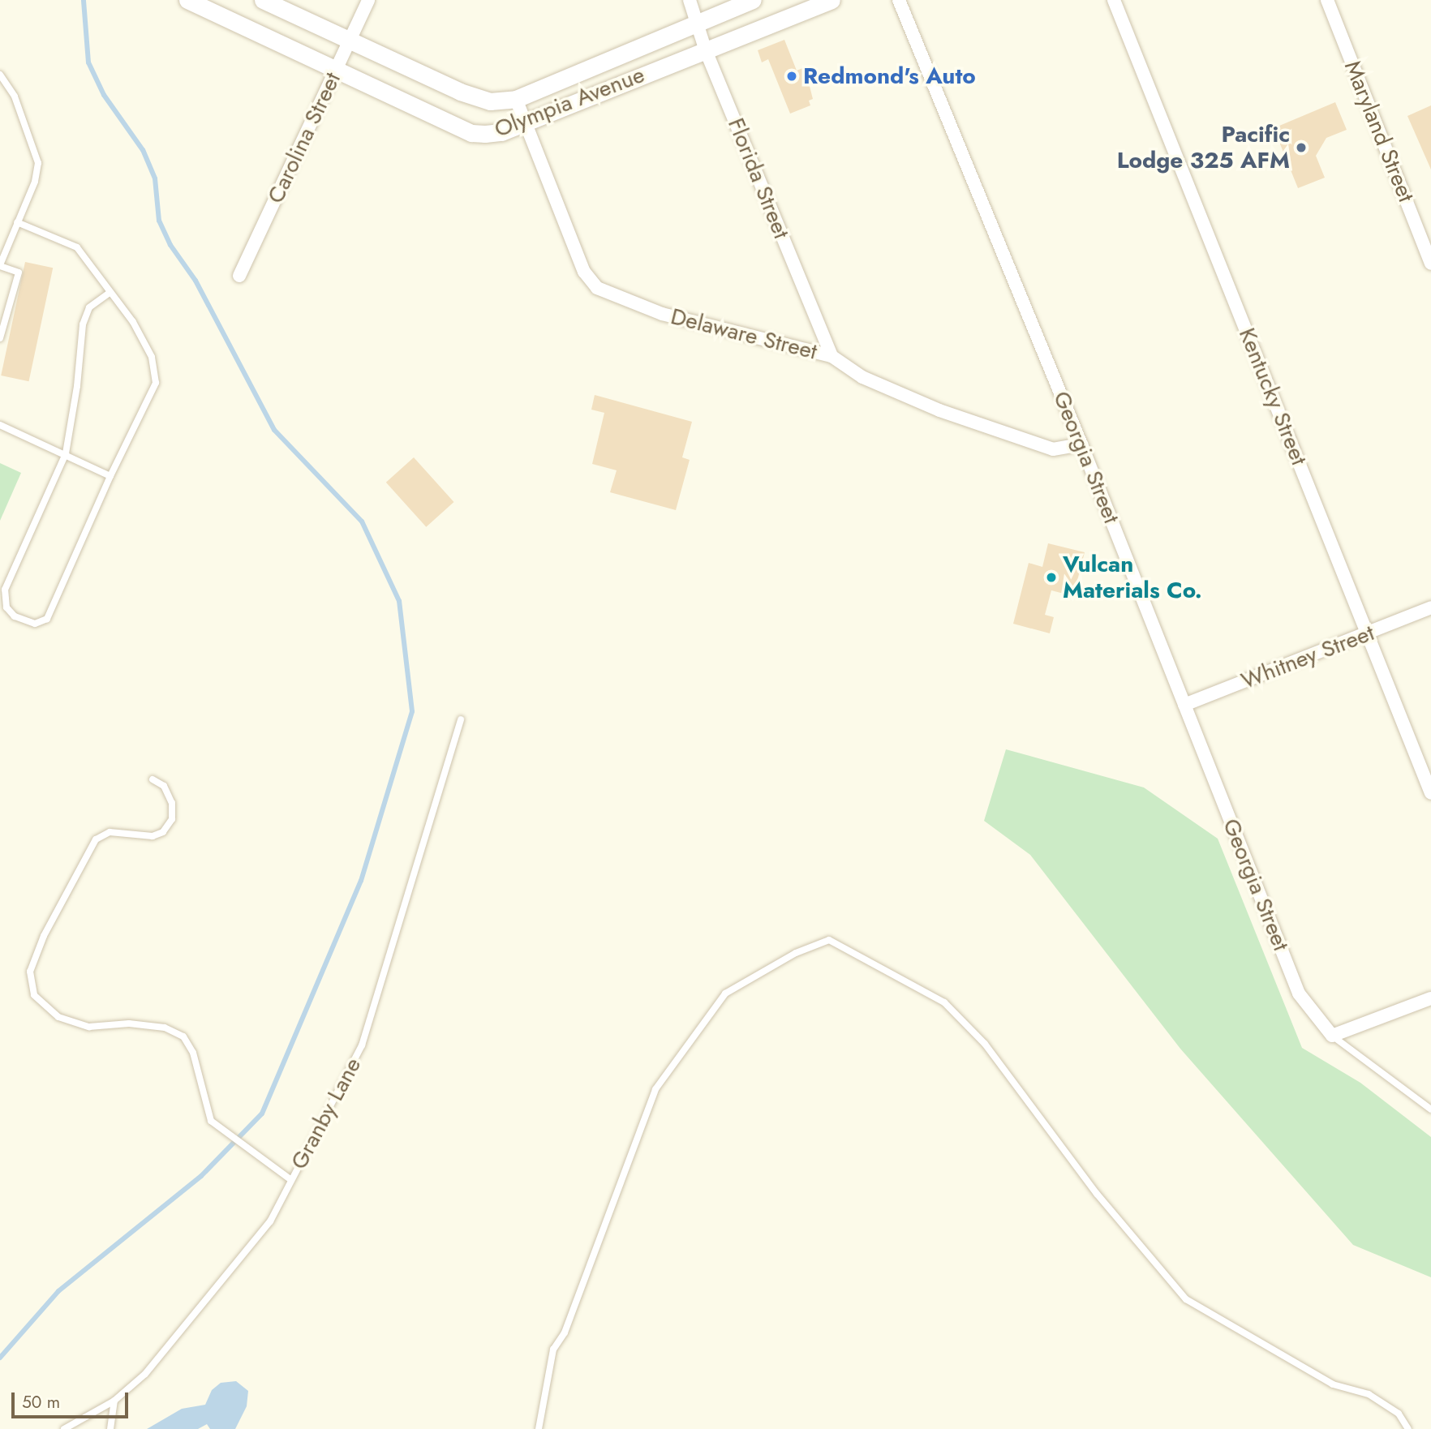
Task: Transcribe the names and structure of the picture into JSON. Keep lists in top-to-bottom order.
{
  "streets": {
    "main road": ["Olympia Avenue"],
    "street": [
      "Maryland Street",
      "Carolina Street",
      "Florida Street",
      "Delaware Street",
      "Kentucky Street",
      "Georgia Street",
      "Whitney Street"
    ],
    "lane": ["Granby Lane"]
  },
  "crossings": [
    ["Olympia Avenue", "Carolina Street"],
    ["Olympia Avenue", "Florida Street"],
    ["Olympia Avenue", "Delaware Street"],
    ["Florida Street", "Delaware Street"],
    ["Delaware Street", "Georgia Street"],
    ["Kentucky Street", "Whitney Street"],
    ["Georgia Street", "Whitney Street"]
  ],
  "places": ["Redmond's Auto", "Pacific Lodge 325 AFM", "Vulcan Materials Co."],
  "scale_bar": "50 m"
}
